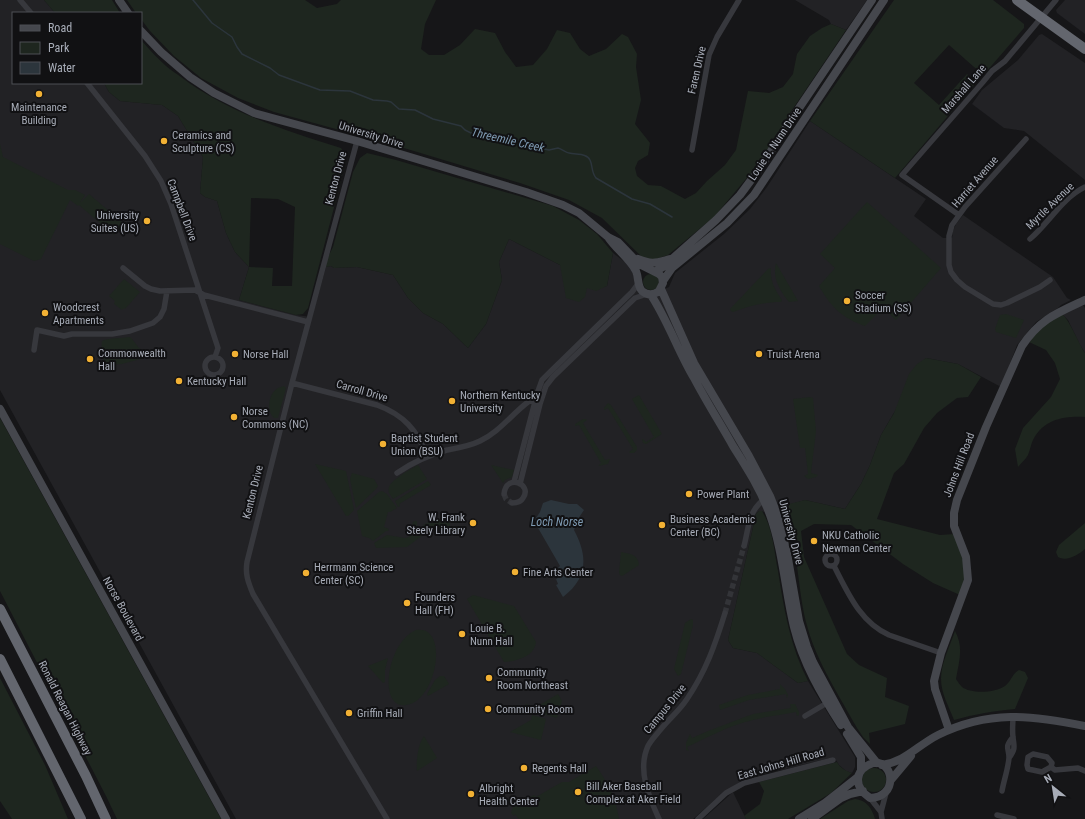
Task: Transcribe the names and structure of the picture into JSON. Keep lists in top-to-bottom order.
{
  "streets": {
    "highway": ["Ronald Reagan Highway"],
    "street": [
      "Faren Drive",
      "Marshall Lane",
      "University Drive",
      "Louie B. Nunn Drive",
      "Kenton Drive",
      "Harriet Avenue",
      "Myrtle Avenue",
      "Campbell Drive",
      "Carroll Drive",
      "Johns Hill Road",
      "Norse Boulevard",
      "Campus Drive",
      "East Johns Hill Road"
    ]
  },
  "crossings": [
    ["Marshall Lane", "Harriet Avenue"],
    ["University Drive", "Louie B. Nunn Drive"],
    ["University Drive", "Kenton Drive"],
    ["Kenton Drive", "Carroll Drive"]
  ],
  "water": ["Threemile Creek", "Loch Norse"],
  "places": [
    "Maintenance Building",
    "Ceramics and Sculpture (CS)",
    "University Suites (US)",
    "Soccer Stadium (SS)",
    "Woodcrest Apartments",
    "Norse Hall",
    "Truist Arena",
    "Commonwealth Hall",
    "Kentucky Hall",
    "Northern Kentucky University",
    "Norse Commons (NC)",
    "Baptist Student Union (BSU)",
    "Power Plant",
    "W. Frank Steely Library",
    "Business Academic Center (BC)",
    "NKU Catholic Newman Center",
    "Fine Arts Center",
    "Herrmann Science Center (SC)",
    "Founders Hall (FH)",
    "Louie B. Nunn Hall",
    "Community Room Northeast",
    "Community Room",
    "Griffin Hall",
    "Regents Hall",
    "Bill Aker Baseball Complex at Aker Field",
    "Albright Health Center"
  ],
  "legend": ["Road", "Park", "Water"],
  "north": "top left"
}
